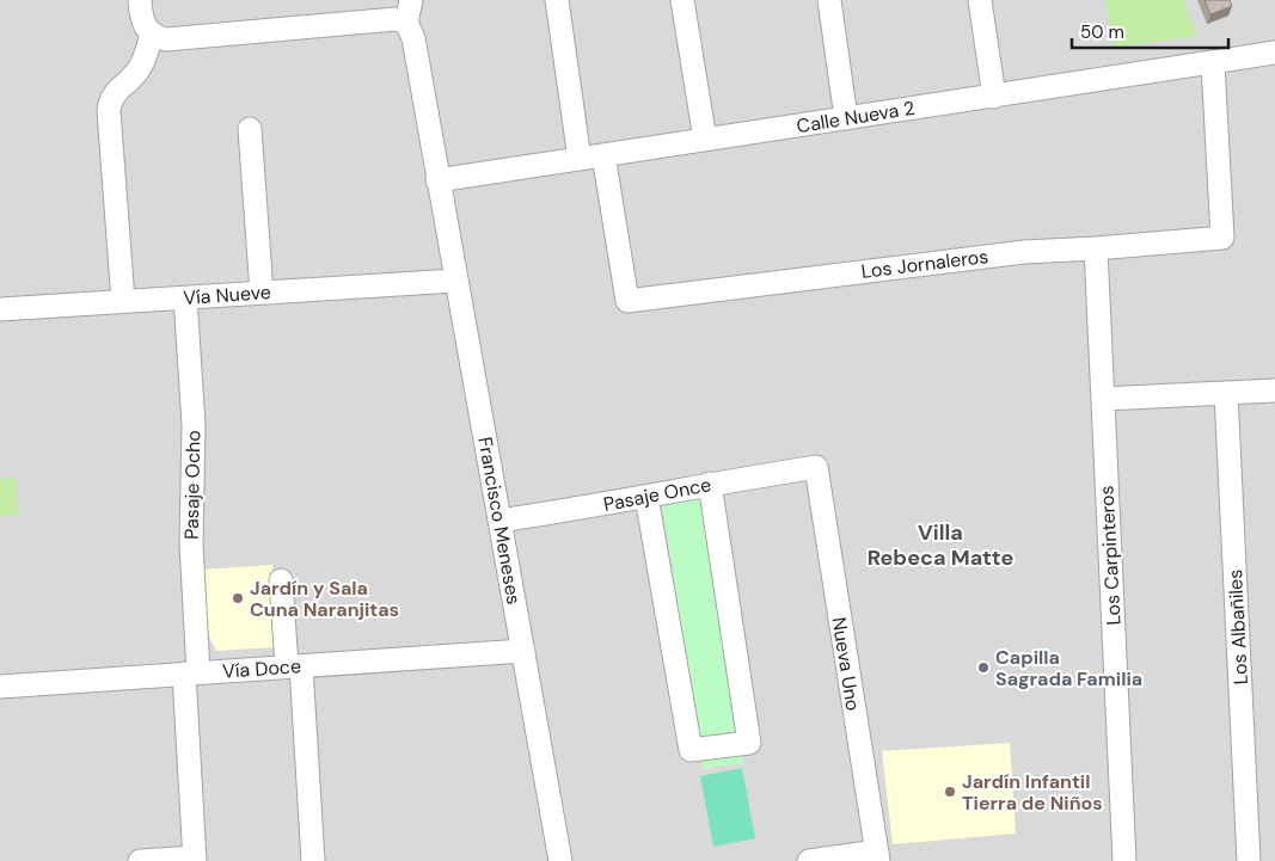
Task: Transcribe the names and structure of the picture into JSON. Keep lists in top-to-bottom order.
{
  "streets": {
    "street": [
      "Calle Nueva 2",
      "Los Jornaleros",
      "Vía Nueve",
      "Pasaje Ocho",
      "Pasaje Once",
      "Francisco Meneses",
      "Los Carpinteros",
      "Los Albañiles",
      "Nueva Uno",
      "Vía Doce"
    ]
  },
  "crossings": [
    ["Calle Nueva 2", "Los Jornaleros"],
    ["Calle Nueva 2", "Francisco Meneses"],
    ["Los Jornaleros", "Los Carpinteros"],
    ["Vía Nueve", "Pasaje Ocho"],
    ["Vía Nueve", "Francisco Meneses"],
    ["Pasaje Ocho", "Vía Doce"],
    ["Pasaje Once", "Francisco Meneses"],
    ["Pasaje Once", "Nueva Uno"],
    ["Francisco Meneses", "Vía Doce"]
  ],
  "districts": ["Villa Rebeca Matte"],
  "places": ["Jardín y Sala Cuna Naranjitas", "Capilla Sagrada Familia", "Jardín Infantil Tierra de Niños"],
  "scale_bar": "50 m"
}
